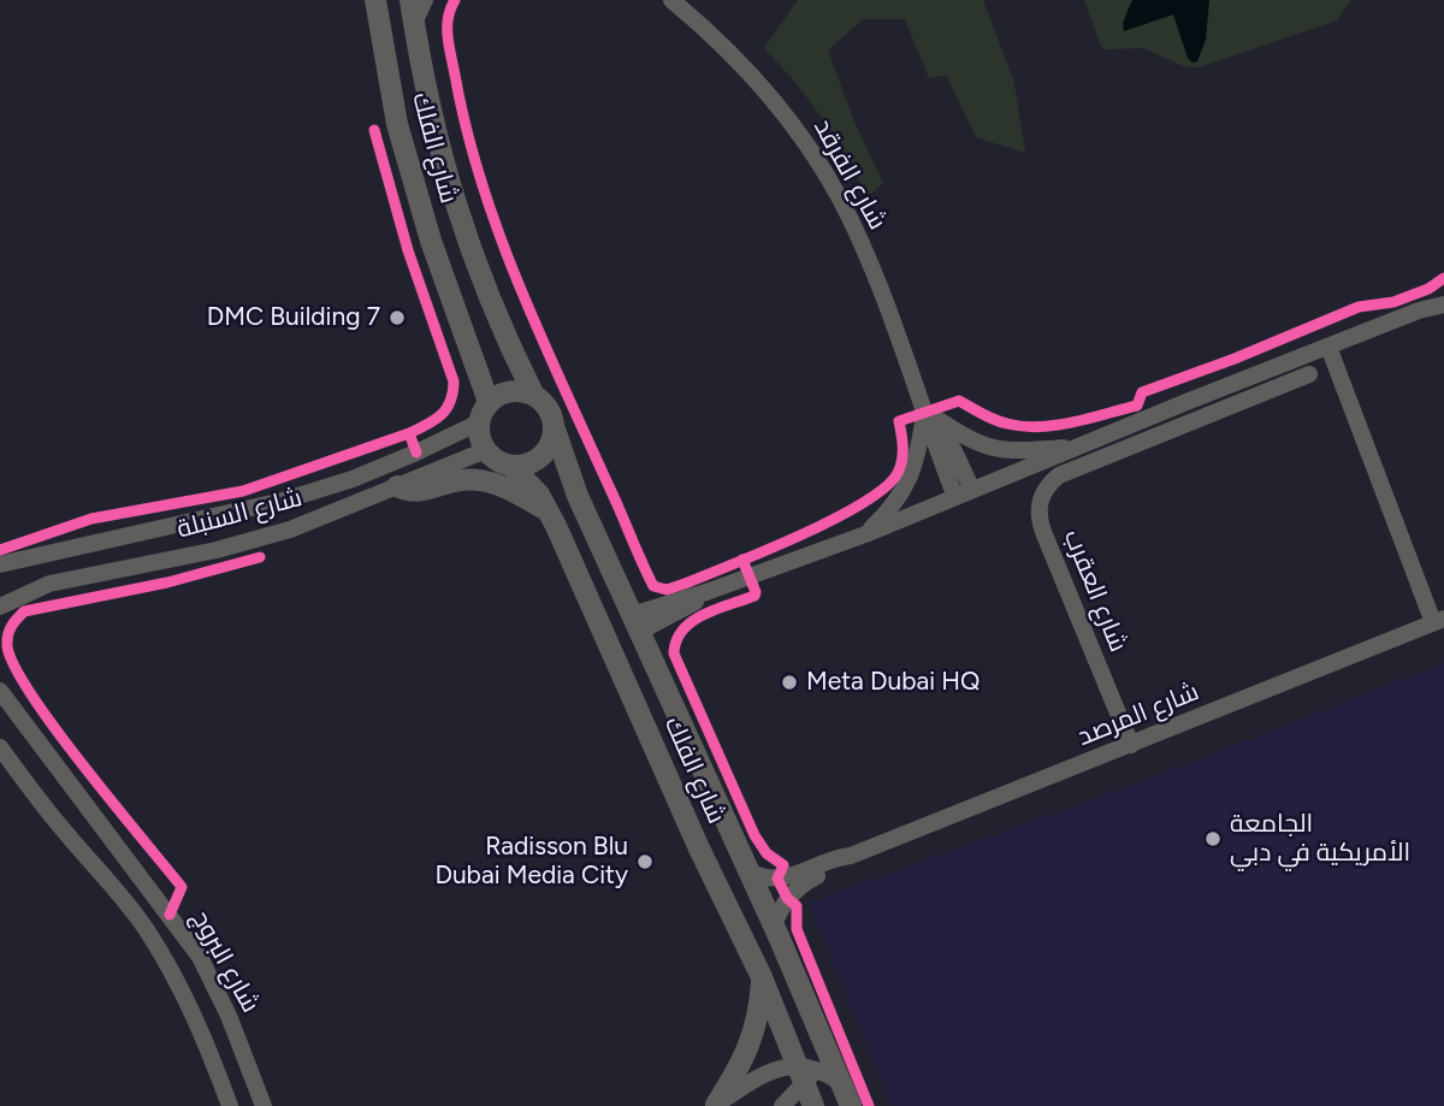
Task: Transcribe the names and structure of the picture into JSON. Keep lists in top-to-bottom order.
{
  "streets": {
    "street": [
      "شارع الفلك",
      "شارع الفرقد",
      "شارع السنبلة",
      "شارع العقرب",
      "شارع المرصد",
      "شارع البروج"
    ]
  },
  "crossings": [
    ["شارع الفلك", "شارع السنبلة"],
    ["شارع الفلك", "شارع المرصد"],
    ["شارع العقرب", "شارع المرصد"]
  ],
  "places": [
    "DMC Building 7",
    "Meta Dubai HQ",
    "الجامعة الأمريكية في دبي",
    "Radisson Blu Dubai Media City"
  ]
}
